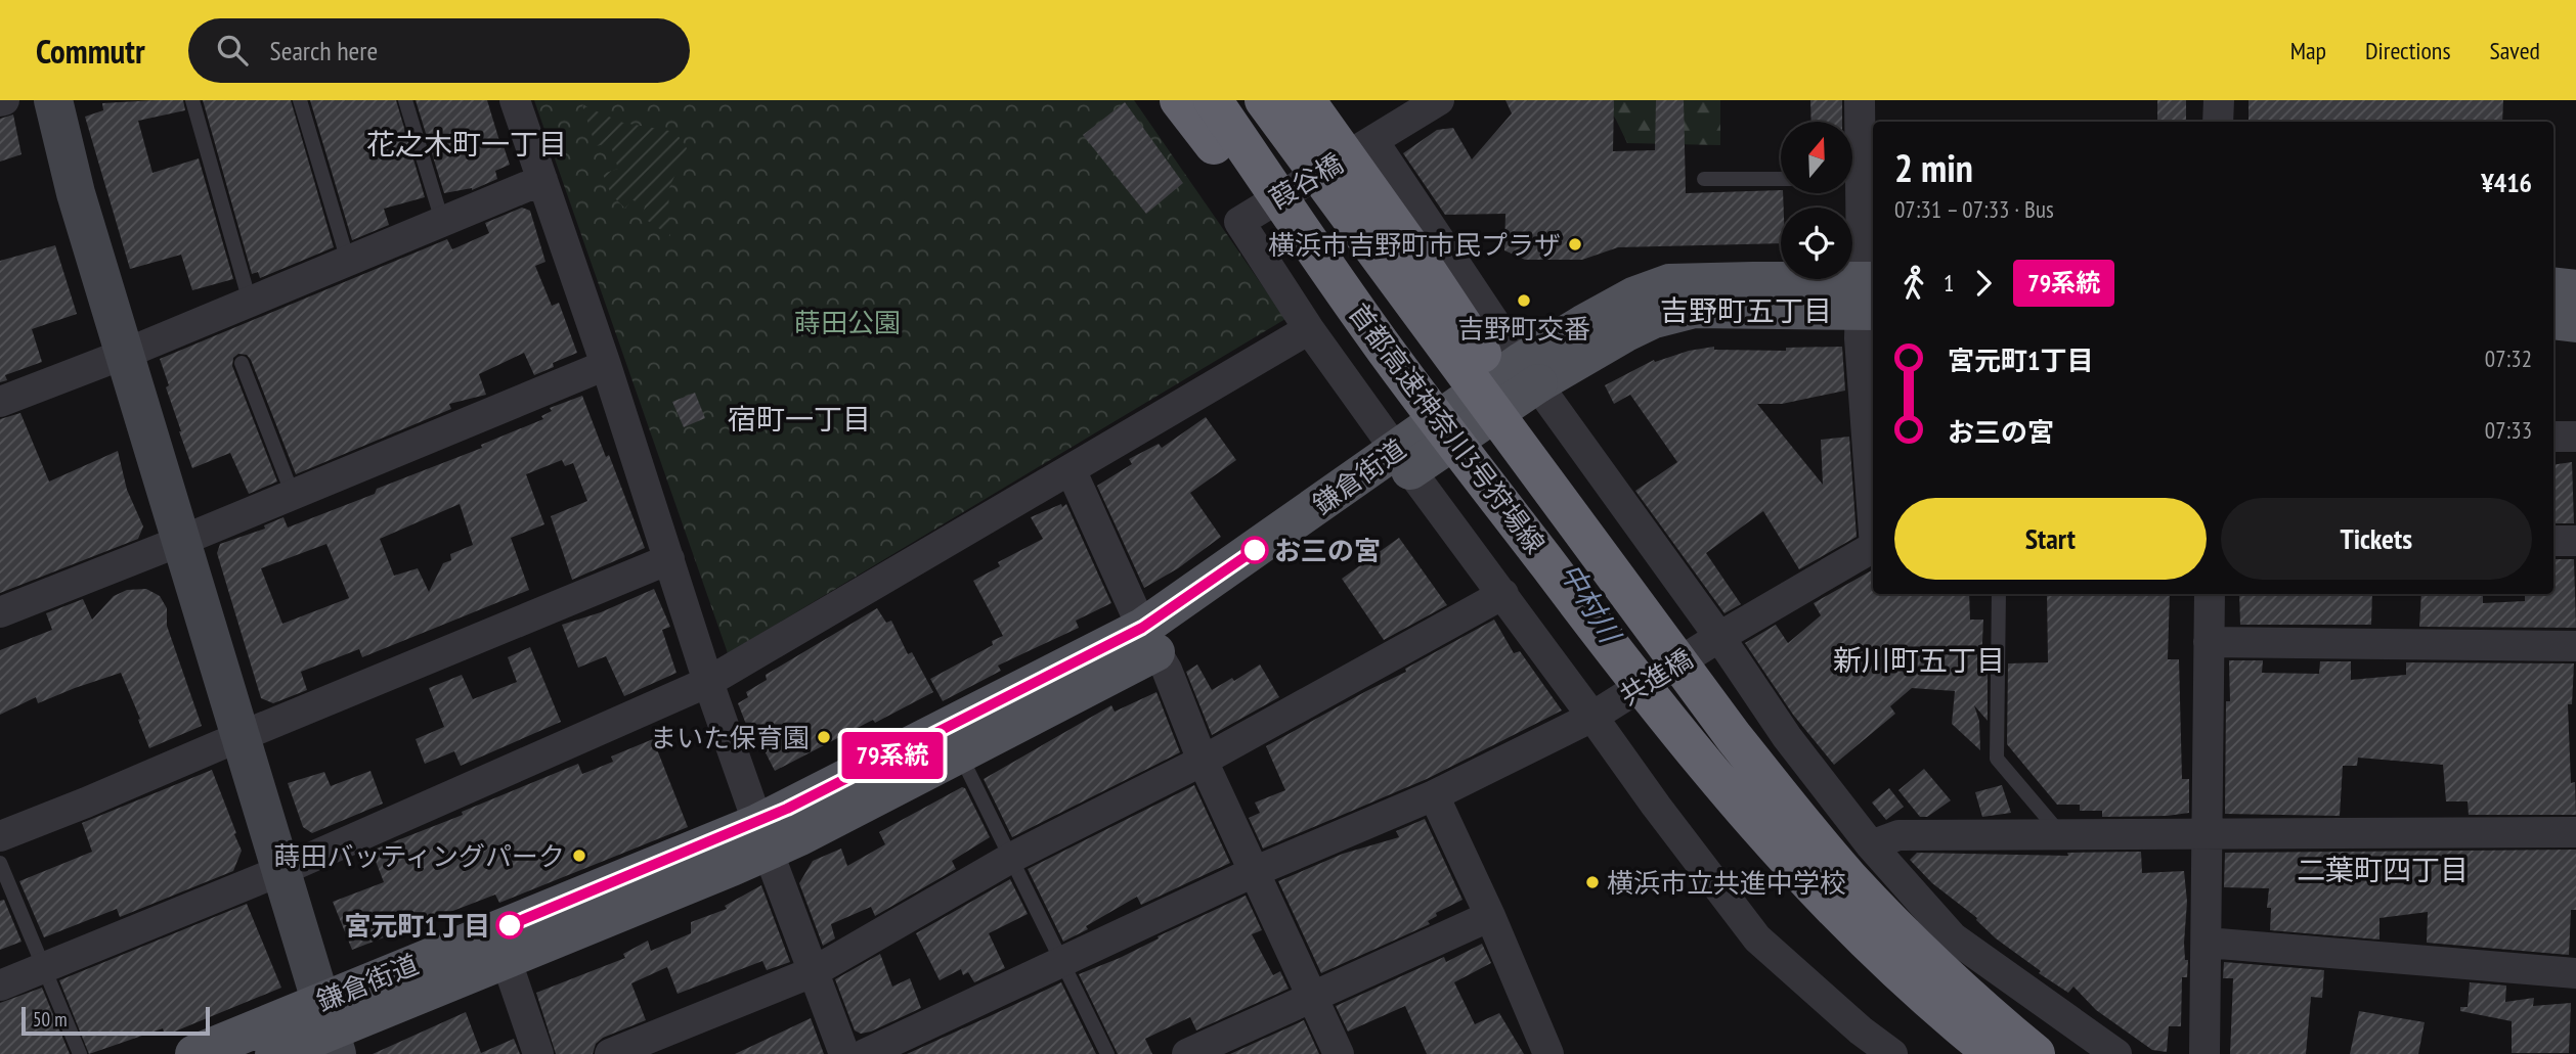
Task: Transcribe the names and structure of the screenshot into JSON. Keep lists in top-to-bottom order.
{
  "streets": {
    "highway": ["首都高速神奈川3号狩場線"],
    "main road": ["鎌倉街道"],
    "street": ["葭谷橋", "共進橋"]
  },
  "districts": [
    "花之木町一丁目",
    "吉野町五丁目",
    "宿町一丁目",
    "新川町五丁目",
    "二葉町四丁目"
  ],
  "water": ["中村川"],
  "parks": ["蒔田公園"],
  "places": [
    "横浜市吉野町市民プラザ",
    "吉野町交番",
    "お三の宮",
    "まいた保育園",
    "蒔田バッティングパーク",
    "横浜市立共進中学校",
    "宮元町1丁目"
  ],
  "lines": ["bus line 79系統"],
  "scale_bar": "50 m",
  "north": "top",
  "page": {
    "header": "Commutr",
    "search": "Search here",
    "nav": ["Map", "Directions", "Saved"],
    "on_map": "79系統",
    "heading": ["2 min", "07:31 – 07:33 · Bus", "¥416"],
    "legs": ["1", "79系統"],
    "list": [
      {
        "name": "宮元町1丁目",
        "value": "07:32"
      },
      {
        "name": "お三の宮",
        "value": "07:33"
      }
    ],
    "buttons": ["Start", "Tickets"],
    "scale": "50 m"
  }
}
